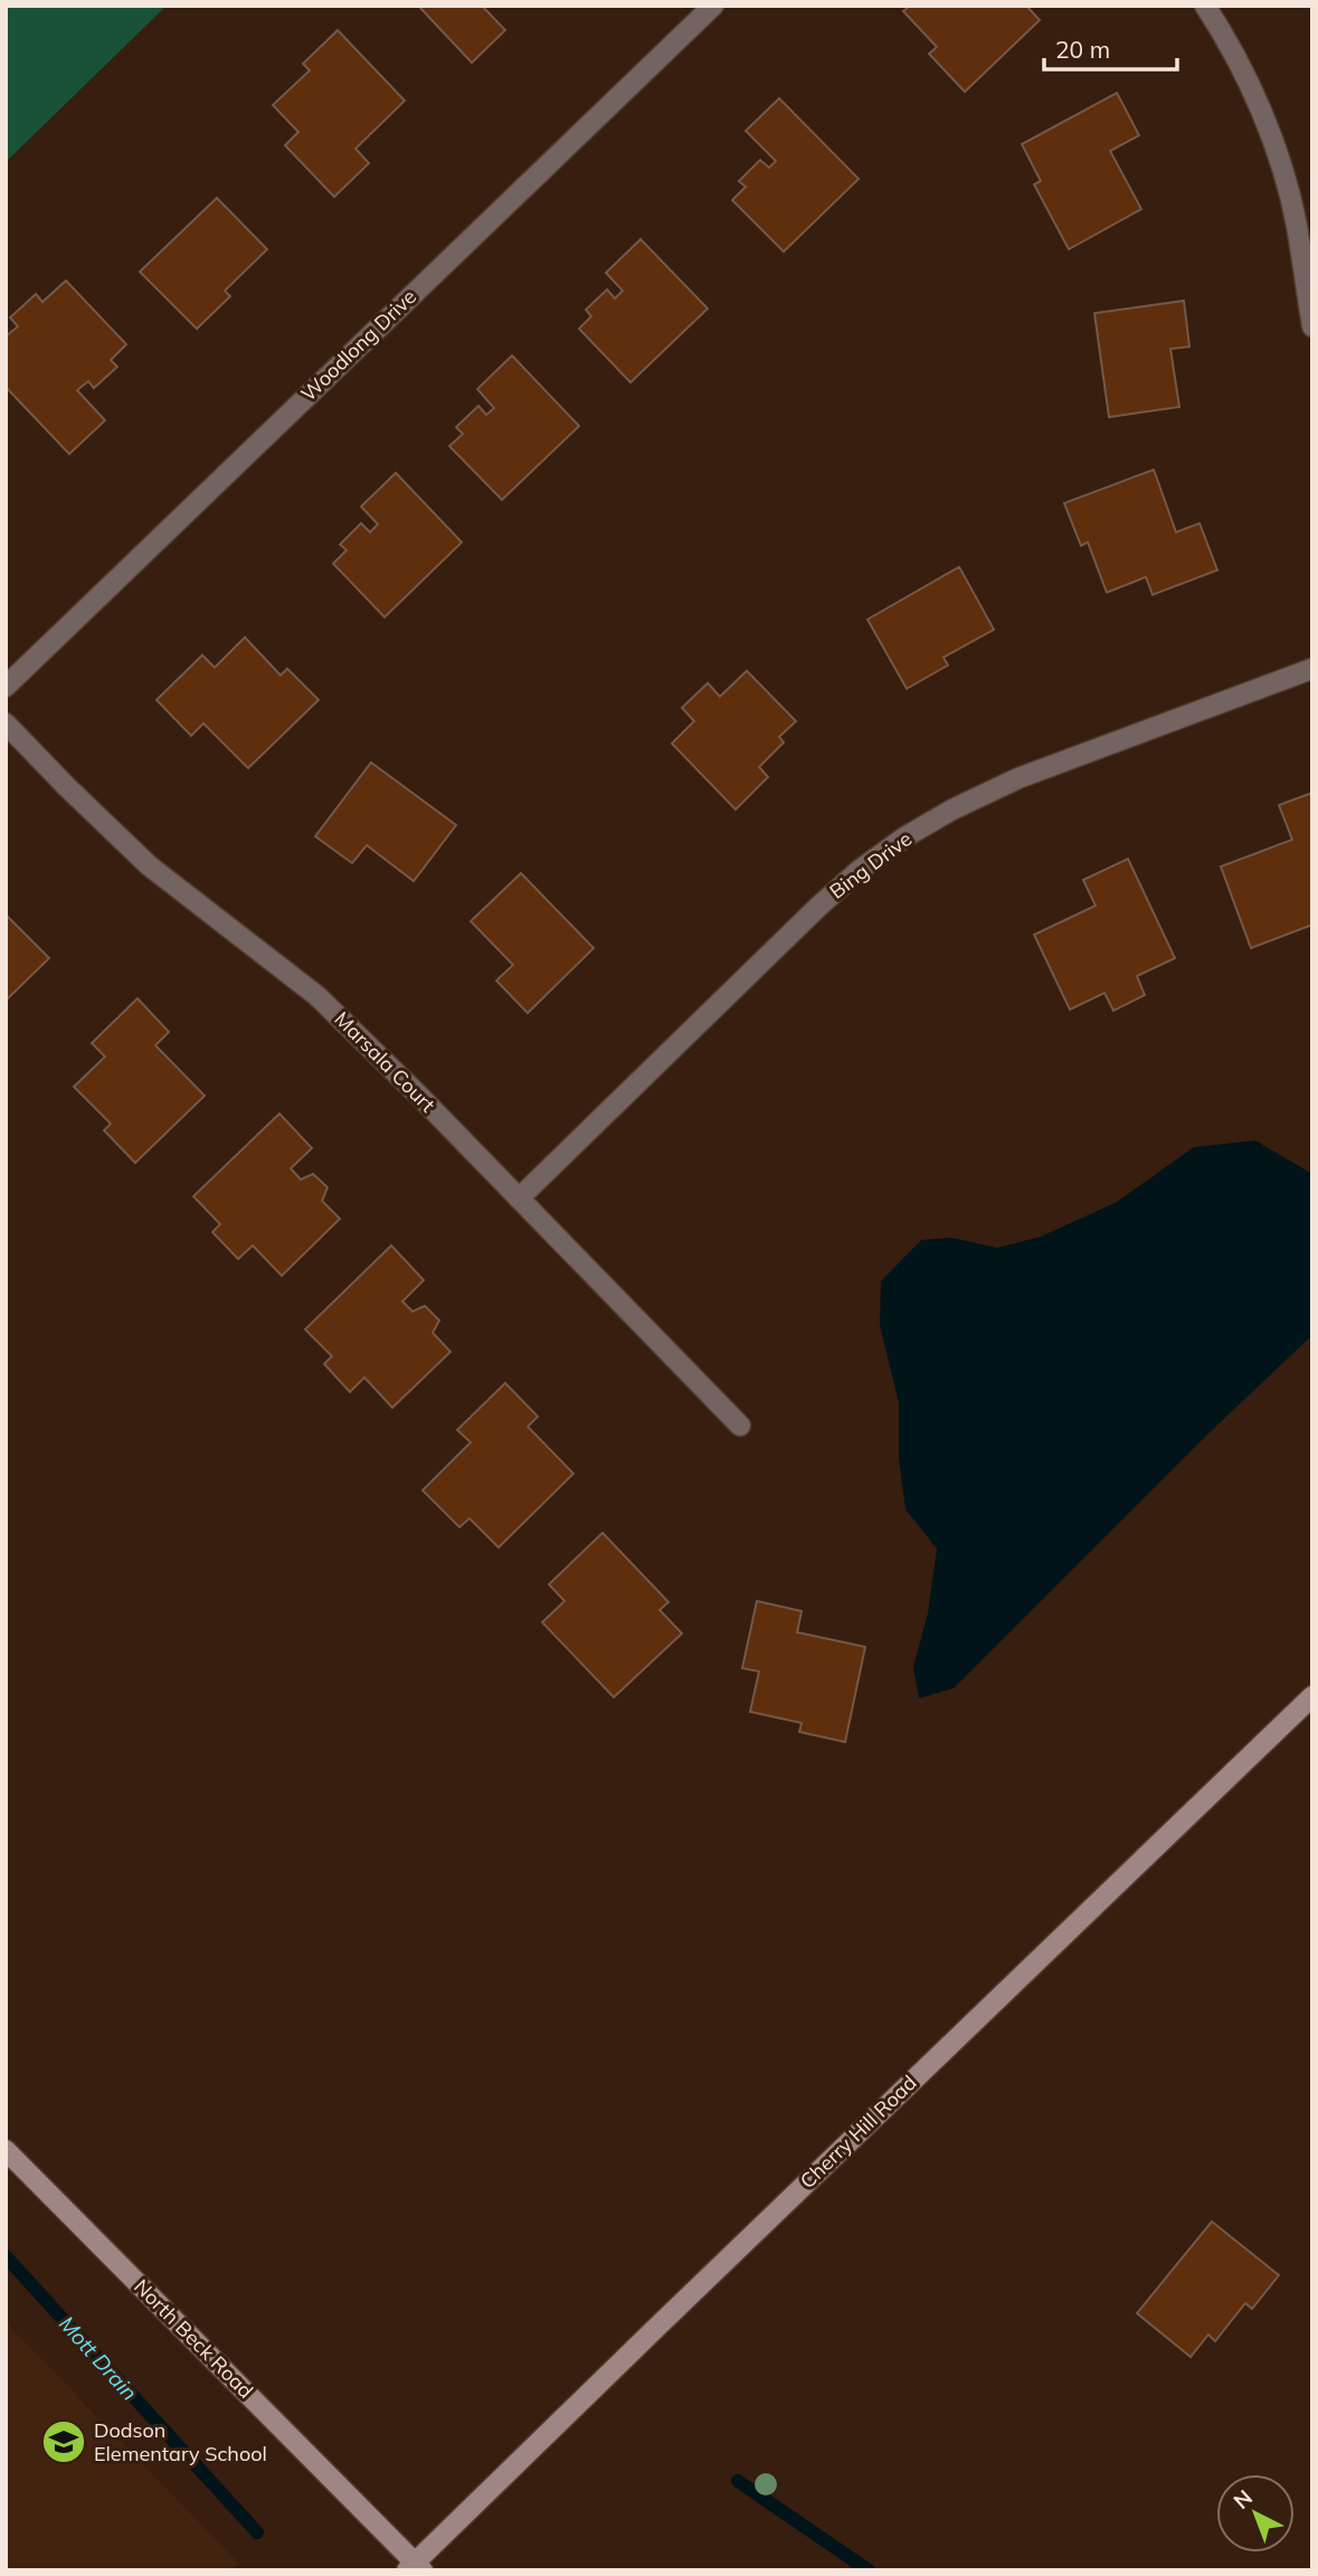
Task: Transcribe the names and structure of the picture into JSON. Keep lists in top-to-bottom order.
{
  "streets": {
    "main road": ["Cherry Hill Road", "North Beck Road"],
    "street": ["Woodlong Drive", "Bing Drive", "Marsala Court"]
  },
  "crossings": [
    ["Bing Drive", "Marsala Court"],
    ["Cherry Hill Road", "North Beck Road"]
  ],
  "water": ["Mott Drain"],
  "places": {
    "school or university": ["Dodson Elementary School"]
  },
  "scale_bar": "20 m",
  "north": "top left"
}
